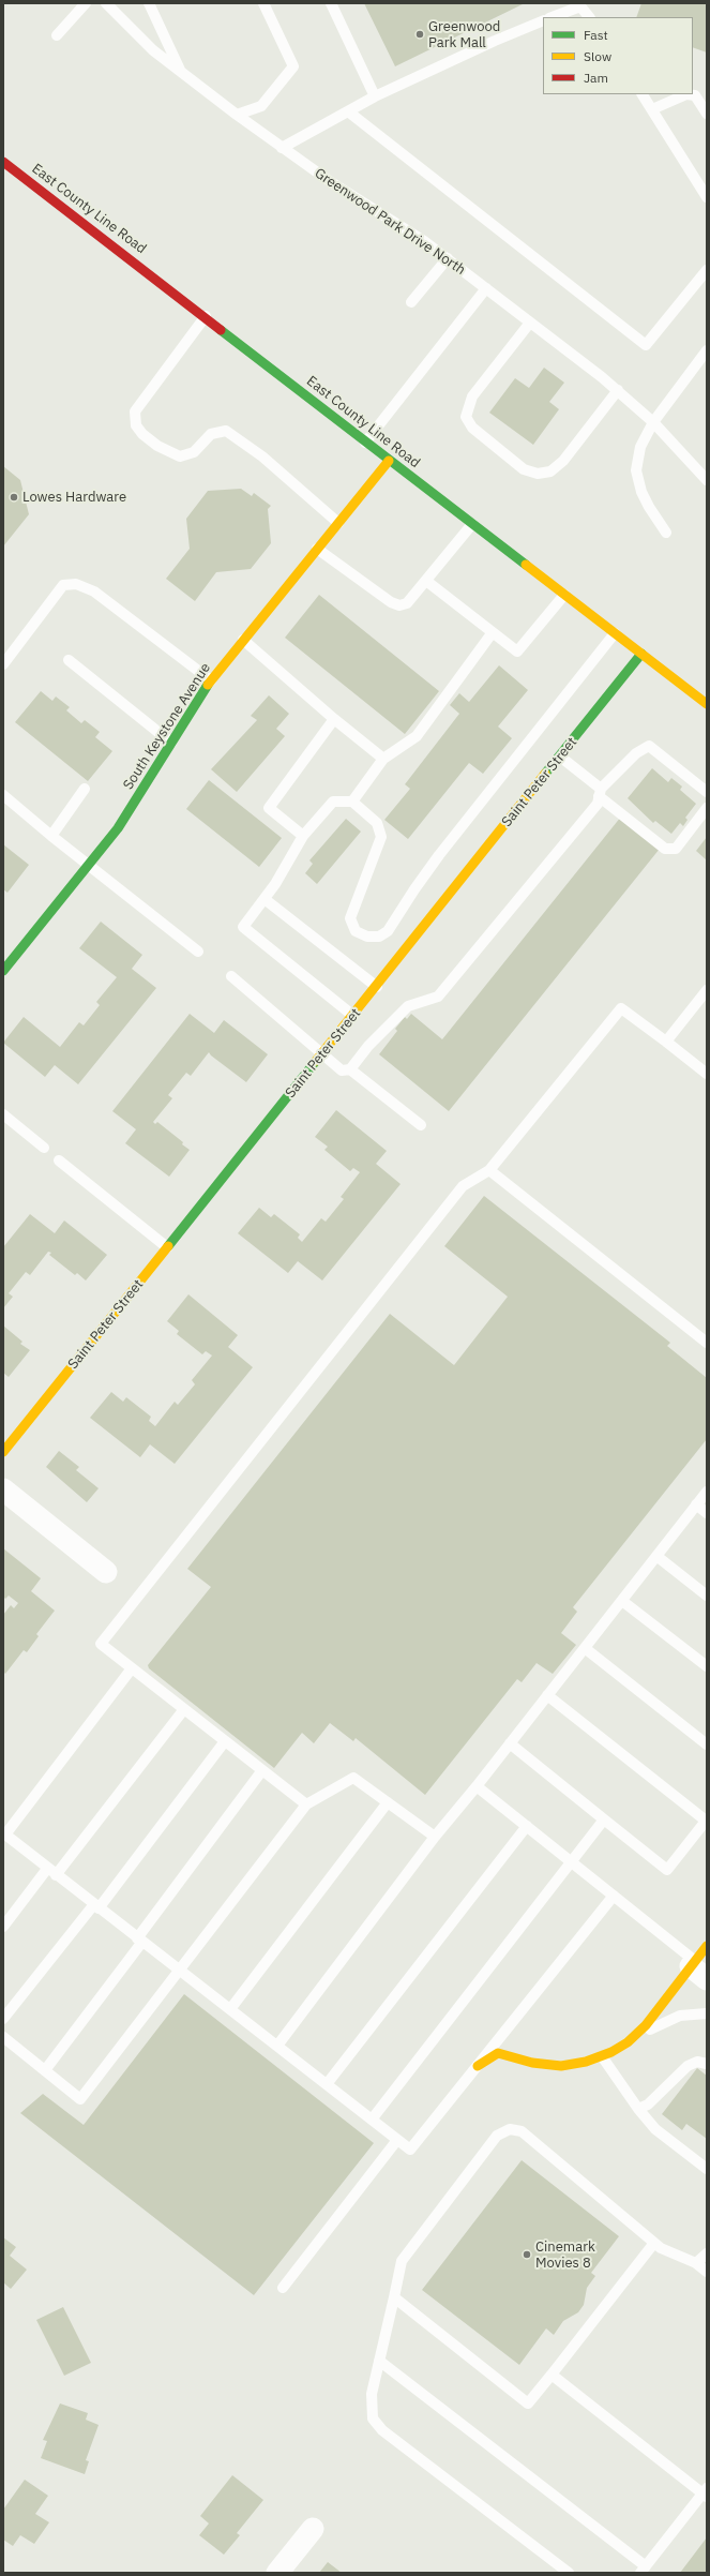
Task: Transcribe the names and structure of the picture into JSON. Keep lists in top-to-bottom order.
{
  "streets": {
    "street": ["East County Line Road", "South Keystone Avenue", "Saint Peter Street"],
    "lane": ["Greenwood Park Drive North"]
  },
  "crossings": [
    ["East County Line Road", "South Keystone Avenue"],
    ["East County Line Road", "Saint Peter Street"]
  ],
  "places": ["Greenwood Park Mall", "Lowes Hardware", "Cinemark Movies 8"],
  "legend": ["Fast", "Slow", "Jam"]
}
